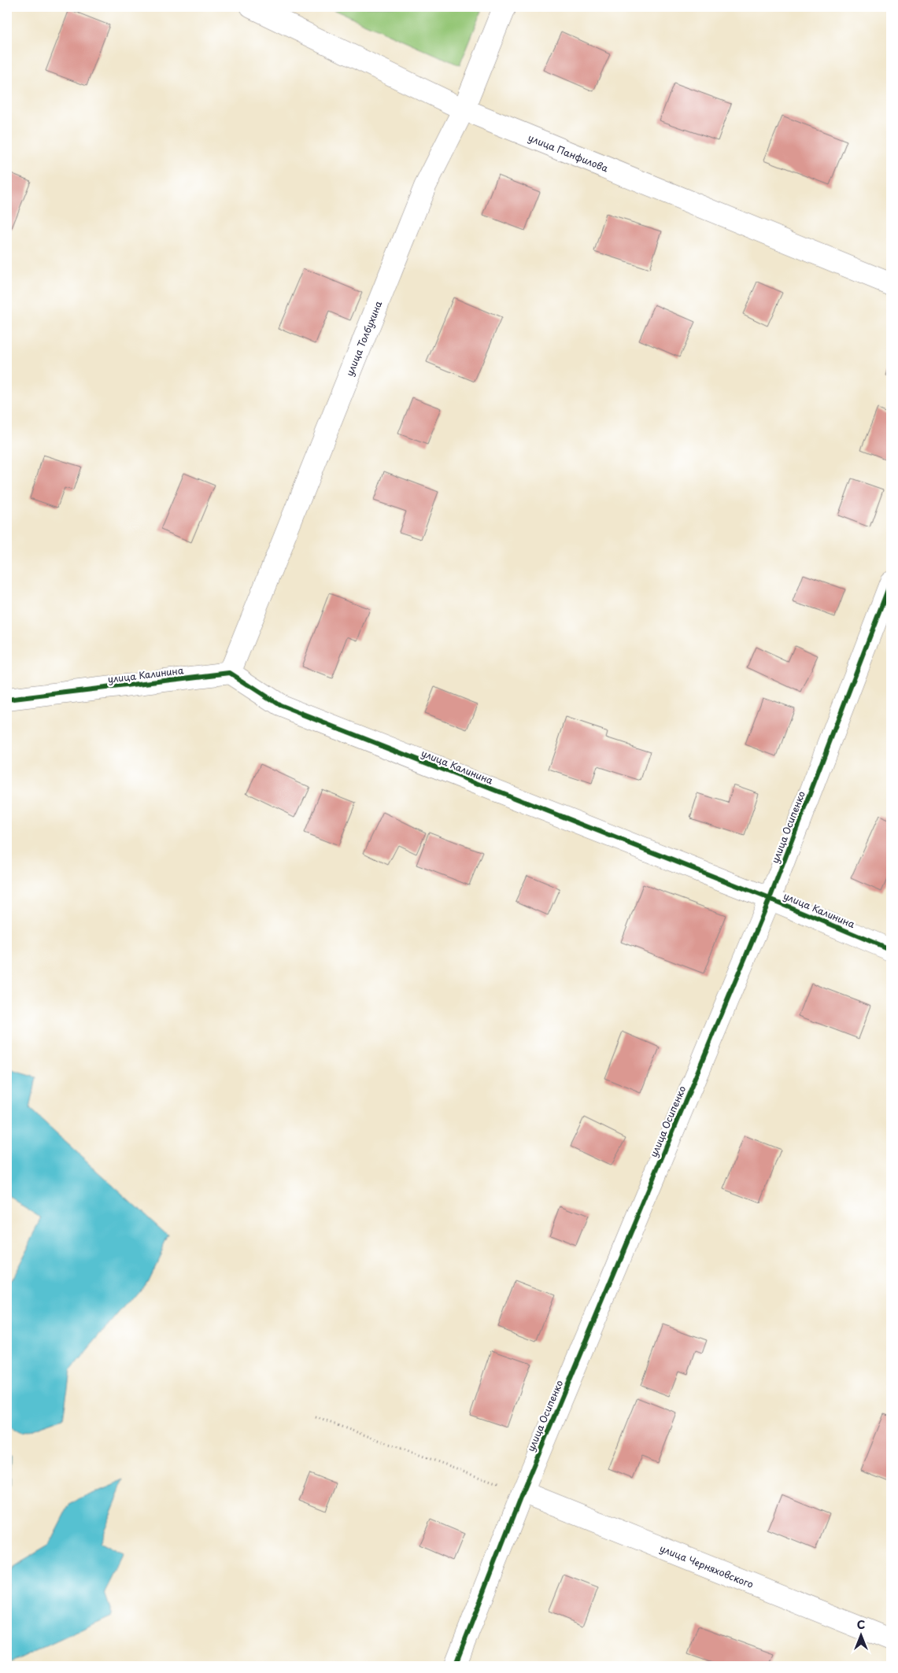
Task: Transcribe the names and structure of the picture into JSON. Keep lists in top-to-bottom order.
{
  "streets": {
    "street": [
      "улица Панфилова",
      "улица Толбухина",
      "улица Калинина",
      "улица Осипенко",
      "улица Черняховского"
    ]
  },
  "crossings": [
    ["улица Панфилова", "улица Толбухина"],
    ["улица Толбухина", "улица Калинина"],
    ["улица Калинина", "улица Осипенко"],
    ["улица Осипенко", "улица Черняховского"]
  ],
  "north": "top"
}
